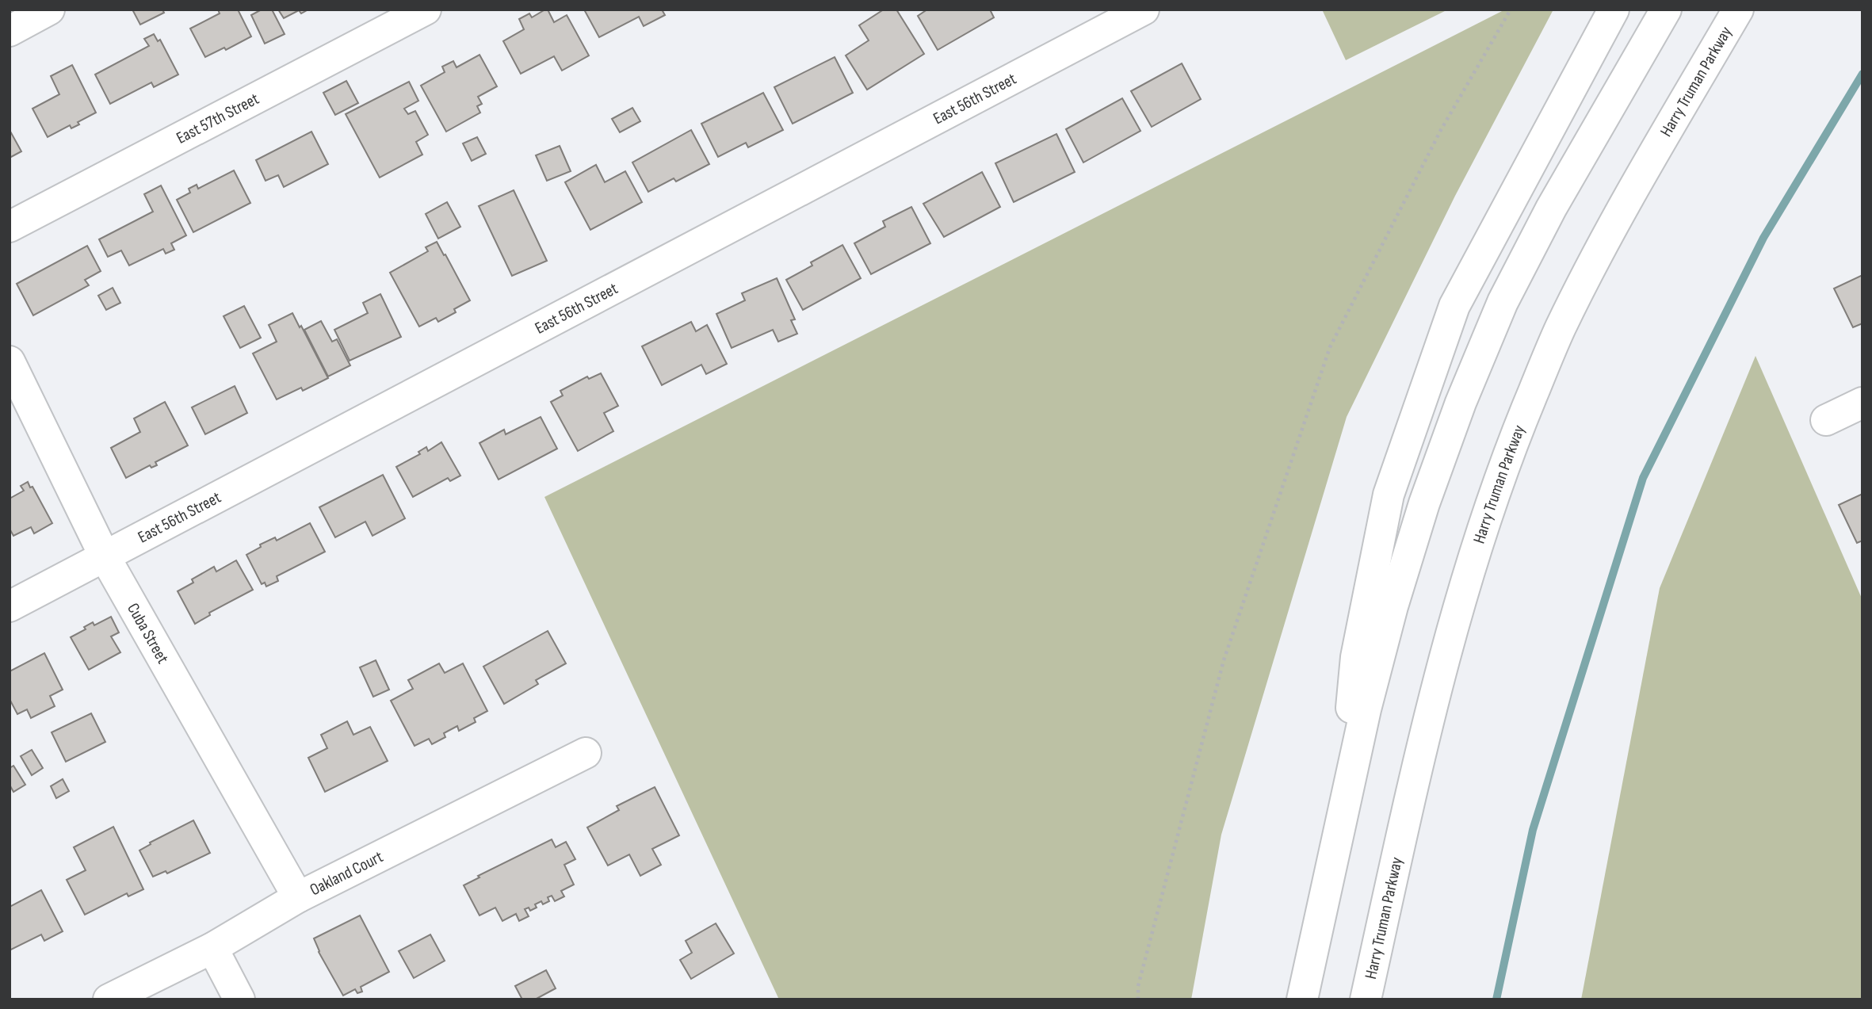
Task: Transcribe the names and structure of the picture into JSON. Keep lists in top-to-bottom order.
{
  "streets": {
    "main road": [
      "Harry Truman Parkway",
      "East 56th Street",
      "East 57th Street",
      "Cuba Street",
      "Oakland Court"
    ]
  },
  "crossings": [
    ["East 56th Street", "Cuba Street"],
    ["Cuba Street", "Oakland Court"]
  ]
}
